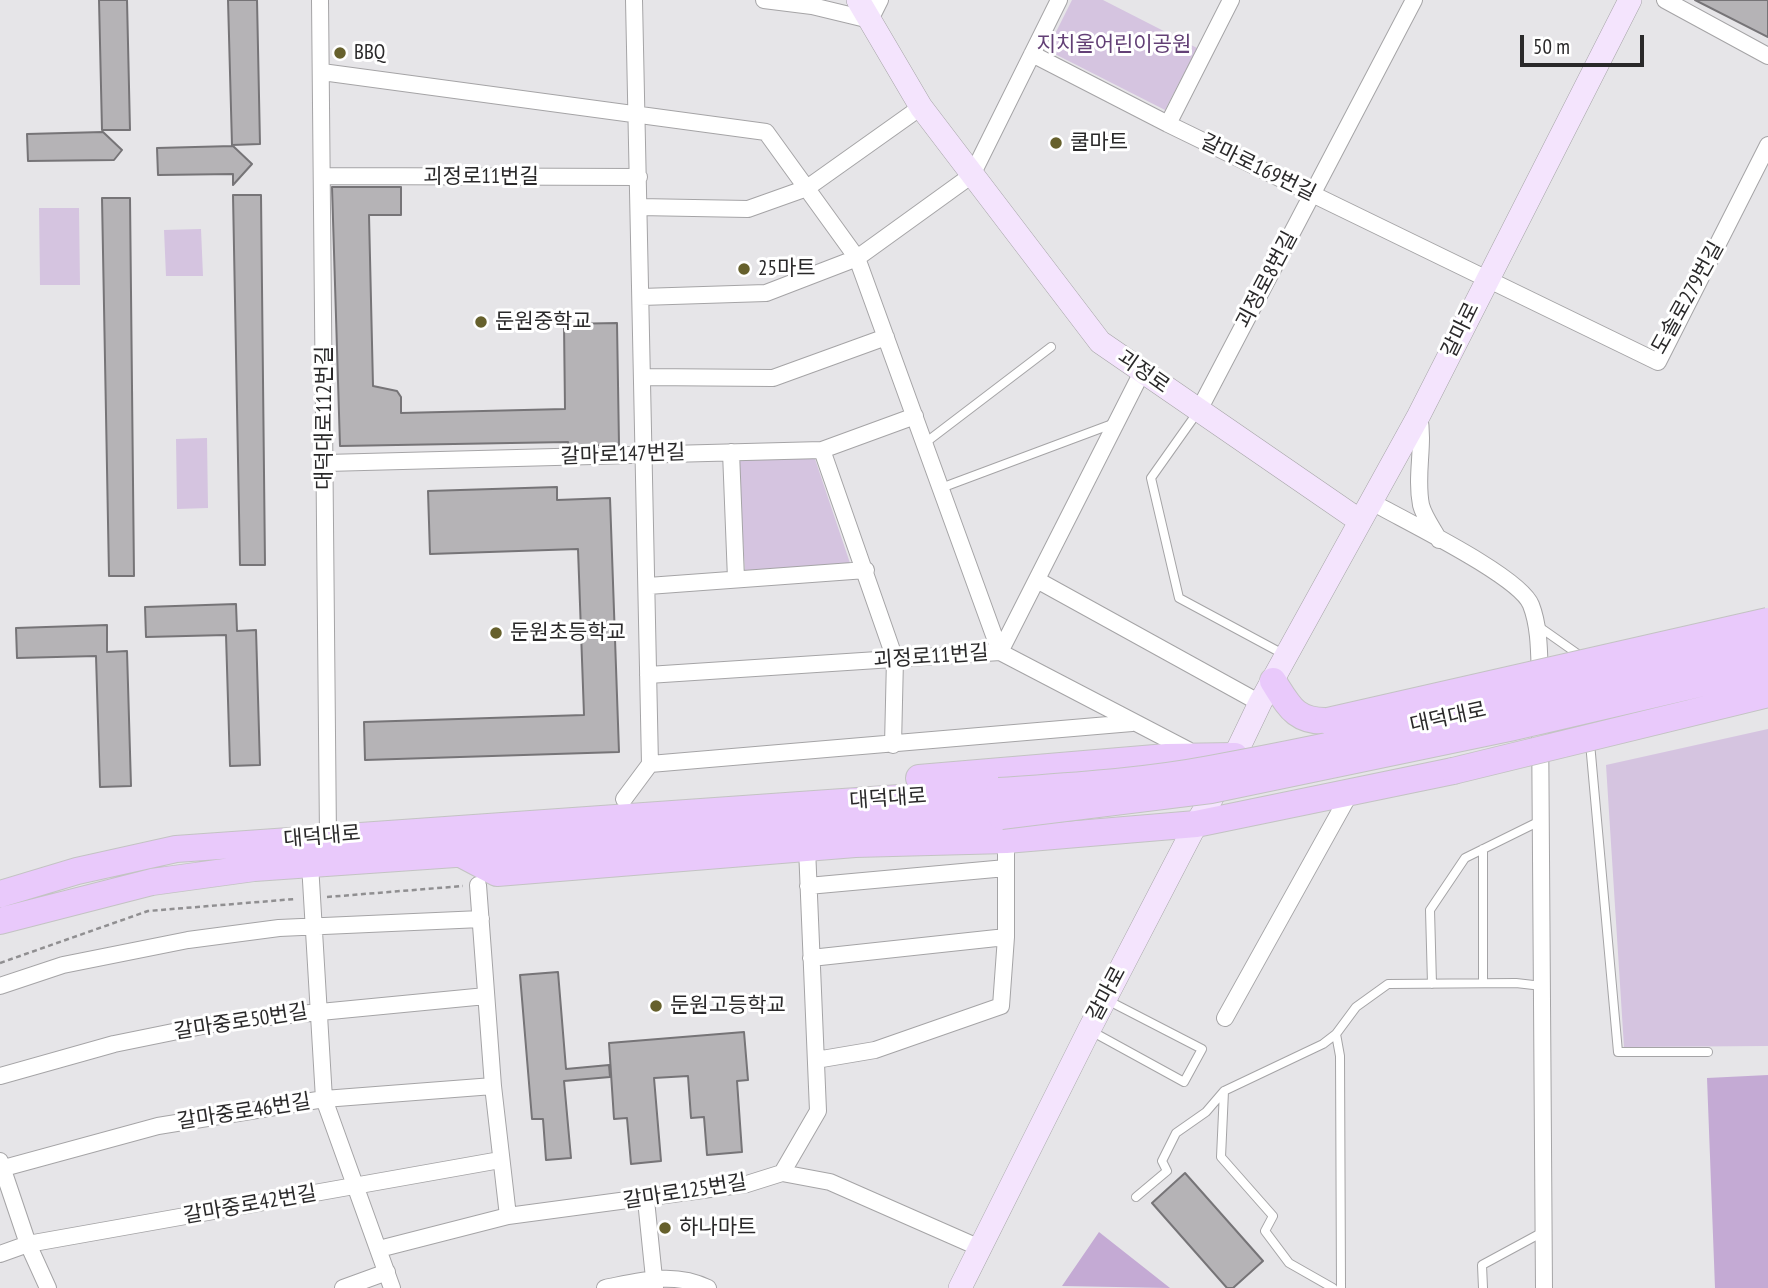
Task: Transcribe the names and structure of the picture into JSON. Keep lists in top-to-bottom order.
{
  "streets": {
    "main road": ["갈마로", "괴정로", "대덕대로"],
    "street": [
      "갈마로169번길",
      "괴정로11번길",
      "괴정로8번길",
      "도솔로279번길",
      "대덕대로112번길",
      "갈마로147번길",
      "갈마중로50번길",
      "갈마중로46번길",
      "갈마로125번길",
      "갈마중로42번길"
    ]
  },
  "crossings": [
    ["갈마로169번길", "괴정로8번길"],
    ["갈마로169번길", "도솔로279번길"],
    ["갈마로169번길", "갈마로"],
    ["괴정로11번길", "괴정로"],
    ["괴정로11번길", "대덕대로112번길"],
    ["괴정로8번길", "괴정로"],
    ["도솔로279번길", "갈마로"],
    ["갈마로", "괴정로"],
    ["갈마로", "갈마로125번길"],
    ["대덕대로112번길", "갈마로147번길"],
    ["대덕대로112번길", "대덕대로"]
  ],
  "parks": ["지치울어린이공원"],
  "places": [
    "BBQ",
    "쿨마트",
    "25마트",
    "둔원중학교",
    "둔원초등학교",
    "둔원고등학교",
    "하나마트"
  ],
  "scale_bar": "50 m"
}
